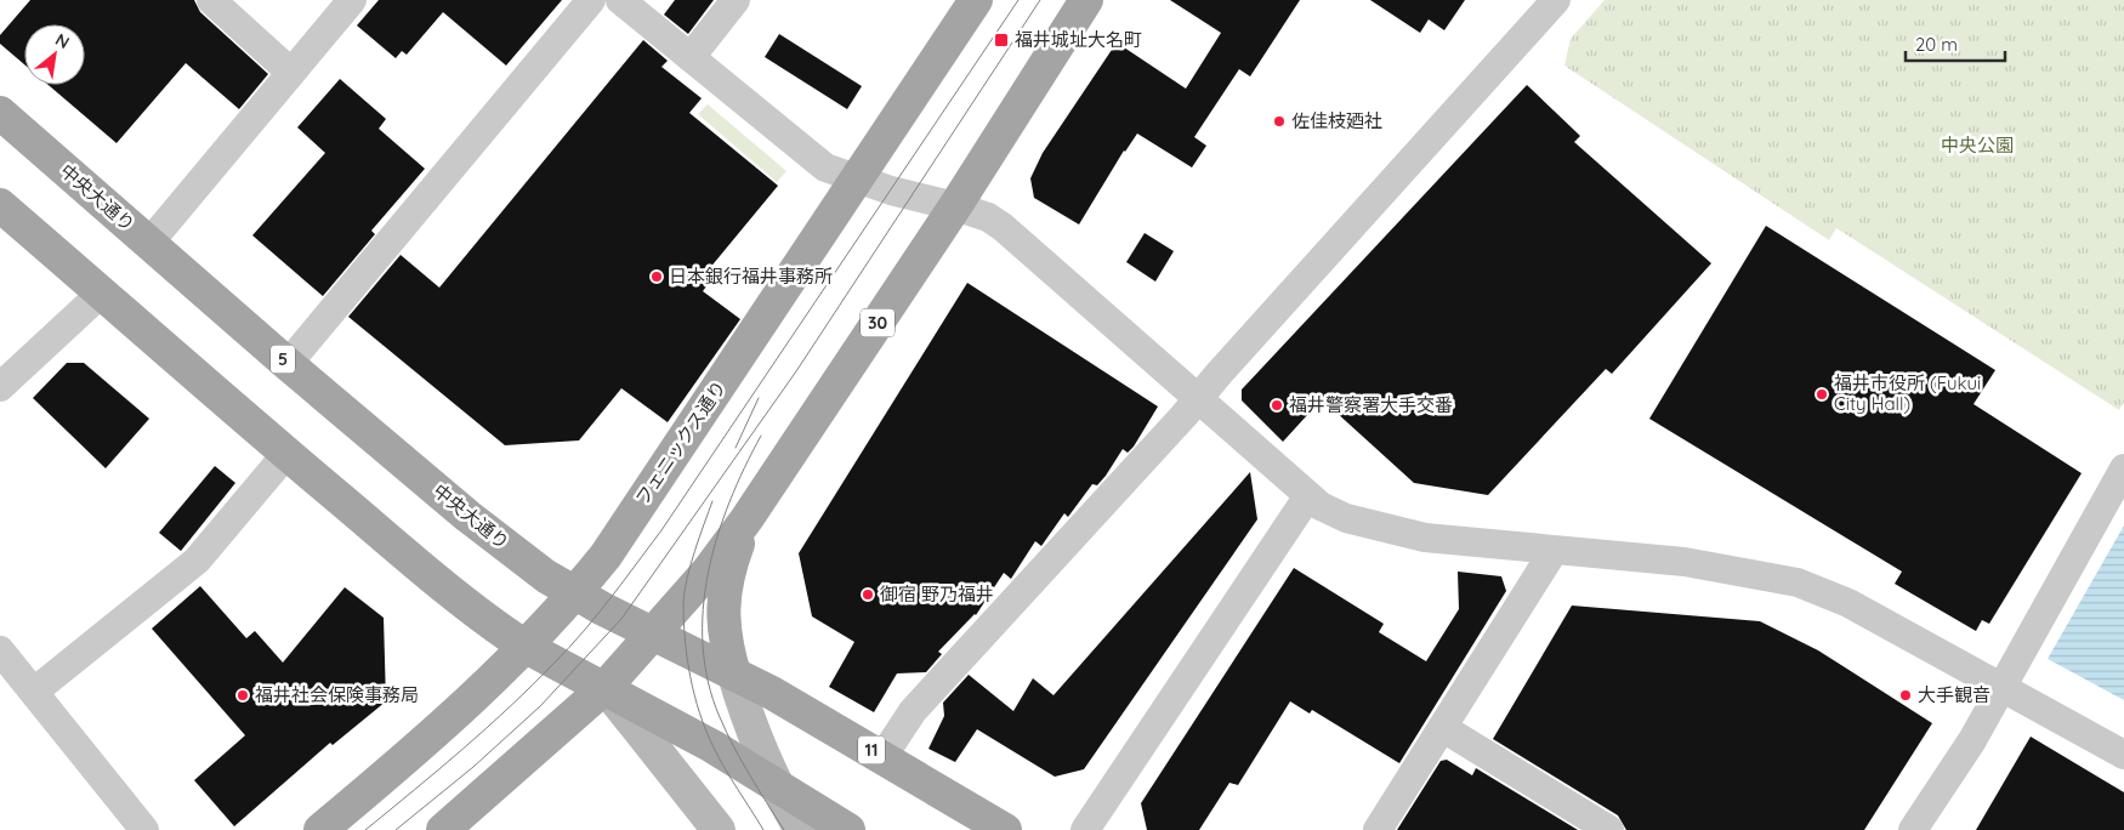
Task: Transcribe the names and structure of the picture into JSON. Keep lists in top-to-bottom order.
{
  "streets": {
    "main road": [
      "中央大通り",
      "30",
      "5",
      "フェニックス通り",
      "11"
    ]
  },
  "crossings": [
    ["中央大通り", "30"],
    ["中央大通り", "フェニックス通り"]
  ],
  "parks": ["中央公園"],
  "places": {
    "transit": ["福井城址大名町"],
    "other": [
      "佐佳枝廼社",
      "日本銀行福井事務所",
      "福井市役所 (Fukui City Hall)",
      "福井警察署大手交番",
      "御宿 野乃福井",
      "福井社会保険事務局",
      "大手観音"
    ]
  },
  "scale_bar": "20 m",
  "north": "top right"
}
